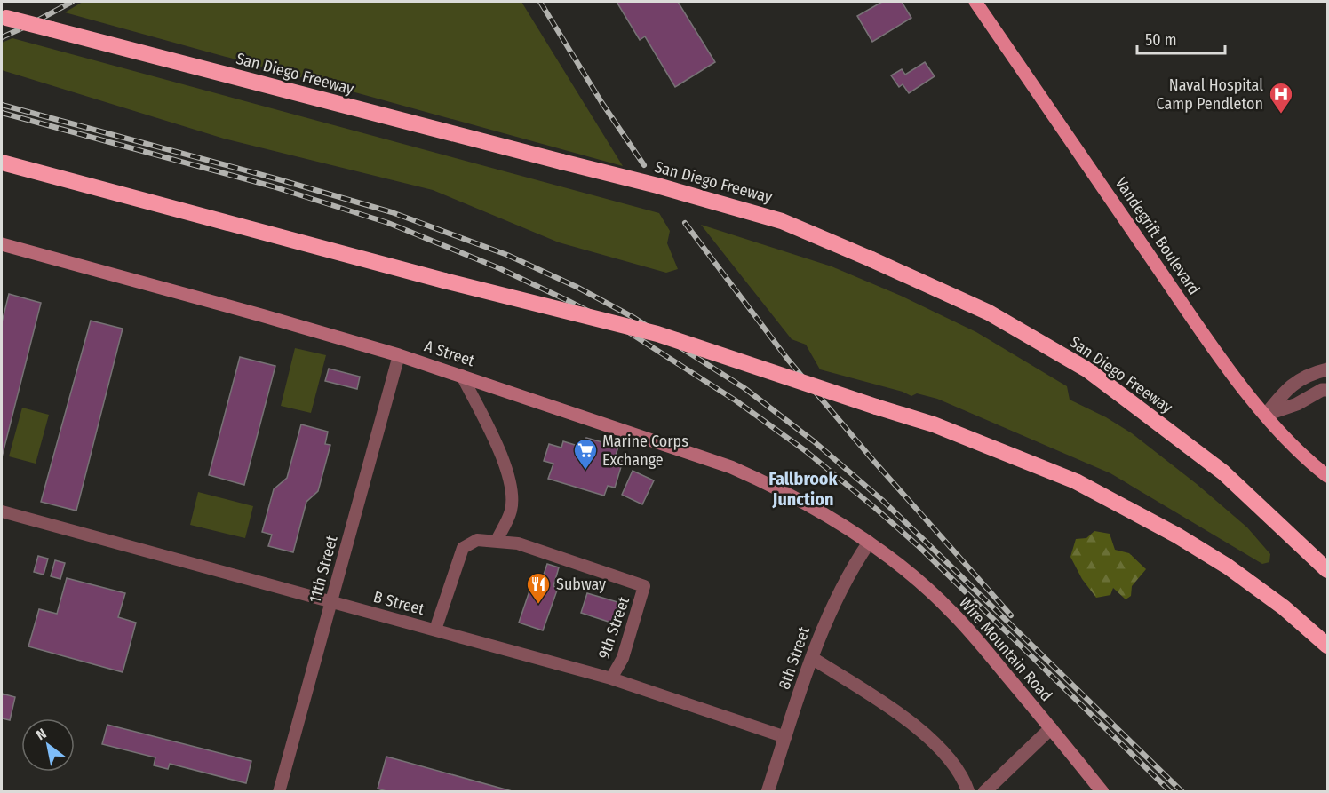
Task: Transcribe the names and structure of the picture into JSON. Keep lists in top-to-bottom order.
{
  "streets": {
    "highway": ["San Diego Freeway"],
    "main road": ["Vandegrift Boulevard", "A Street", "Wire Mountain Road"],
    "street": [
      "11th Street",
      "B Street",
      "9th Street",
      "8th Street"
    ]
  },
  "crossings": [
    ["A Street", "11th Street"],
    ["A Street", "Wire Mountain Road"],
    ["A Street", "8th Street"],
    ["11th Street", "B Street"],
    ["B Street", "9th Street"],
    ["B Street", "8th Street"],
    ["Wire Mountain Road", "8th Street"]
  ],
  "districts": ["Fallbrook Junction"],
  "places": {
    "hospital": ["Naval Hospital Camp Pendleton"],
    "supermarket": ["Marine Corps Exchange"],
    "restaurant": ["Subway"]
  },
  "scale_bar": "50 m",
  "north": "top left"
}
